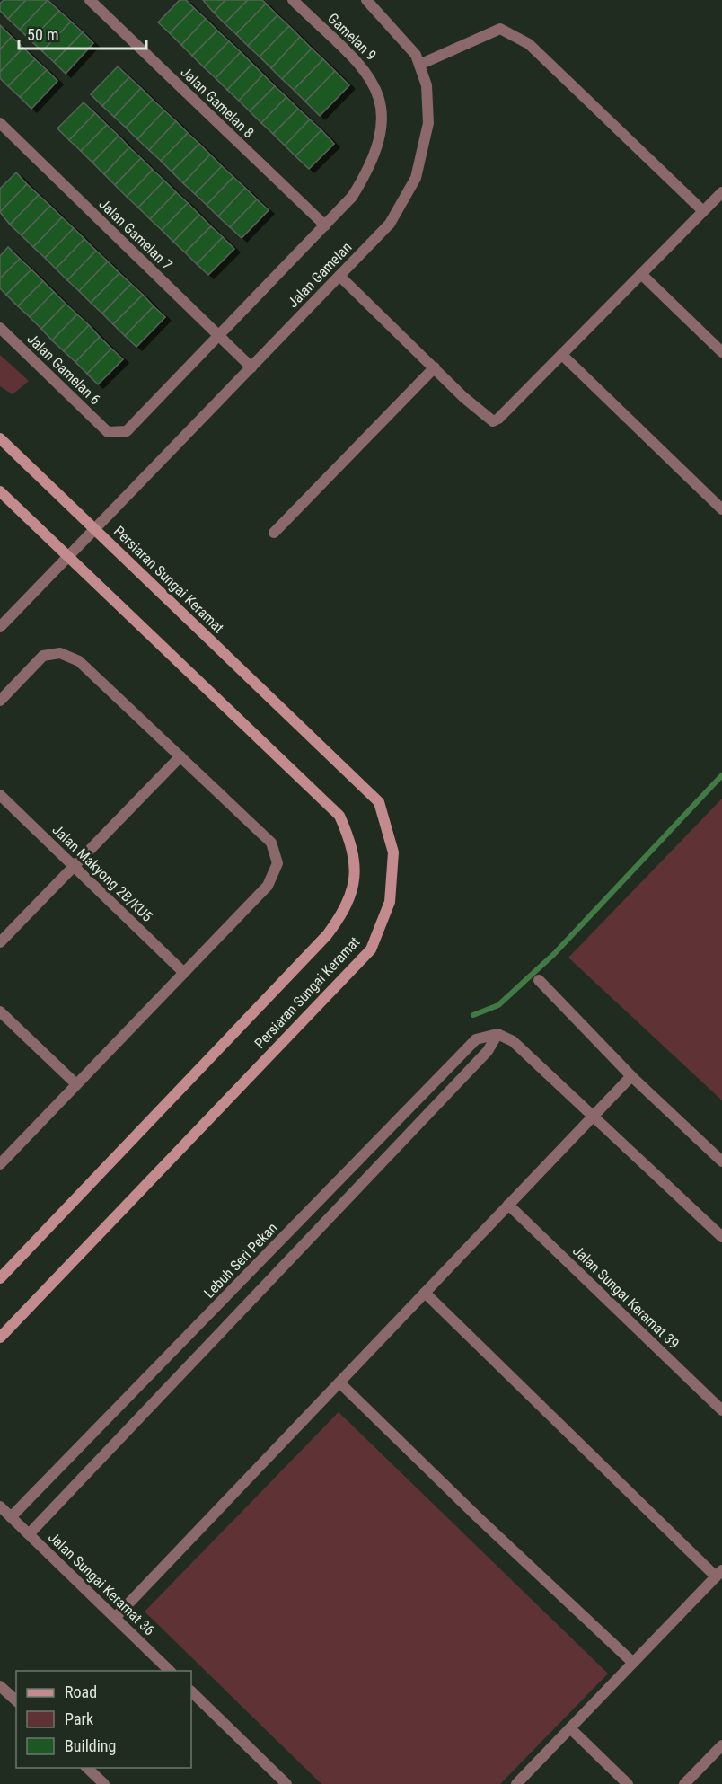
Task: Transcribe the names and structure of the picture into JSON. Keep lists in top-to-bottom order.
{
  "streets": {
    "street": [
      "Gamelan 9",
      "Jalan Gamelan 8",
      "Jalan Gamelan 7",
      "Jalan Gamelan",
      "Jalan Gamelan 6",
      "Persiaran Sungai Keramat",
      "Jalan Makyong 2B/KU5",
      "Lebuh Seri Pekan",
      "Jalan Sungai Keramat 39",
      "Jalan Sungai Keramat 36"
    ]
  },
  "crossings": [
    ["Gamelan 9", "Jalan Gamelan 8"],
    ["Jalan Gamelan 7", "Jalan Gamelan"],
    ["Jalan Gamelan 7", "Jalan Gamelan 6"],
    ["Jalan Gamelan", "Persiaran Sungai Keramat"],
    ["Lebuh Seri Pekan", "Jalan Sungai Keramat 36"]
  ],
  "legend": ["Road", "Park", "Building"],
  "scale_bar": "50 m"
}
